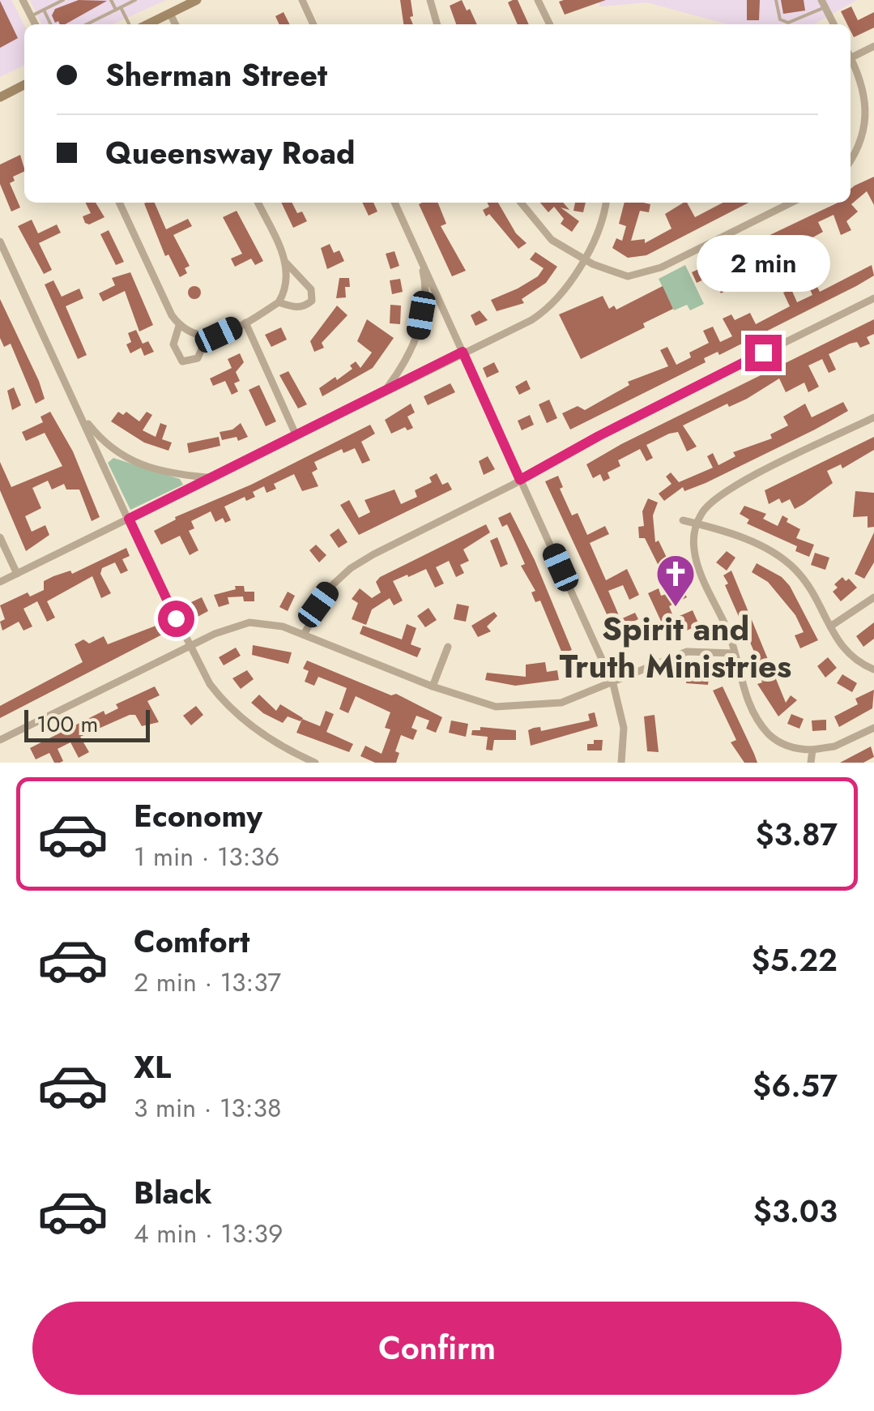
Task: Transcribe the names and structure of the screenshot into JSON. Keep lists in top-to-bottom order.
{
  "places": {
    "church": ["Spirit and Truth Ministries"]
  },
  "scale_bar": "100 m",
  "page": {
    "banner": ["Sherman Street", "Queensway Road"],
    "bubble": "2 min",
    "scale": "100 m",
    "list": [
      {
        "name": "Economy",
        "note": "1 min · 13:36",
        "value": "$3.87"
      },
      {
        "name": "Comfort",
        "note": "2 min · 13:37",
        "value": "$5.22"
      },
      {
        "name": "XL",
        "note": "3 min · 13:38",
        "value": "$6.57"
      },
      {
        "name": "Black",
        "note": "4 min · 13:39",
        "value": "$3.03"
      }
    ],
    "buttons": "Confirm"
  }
}
